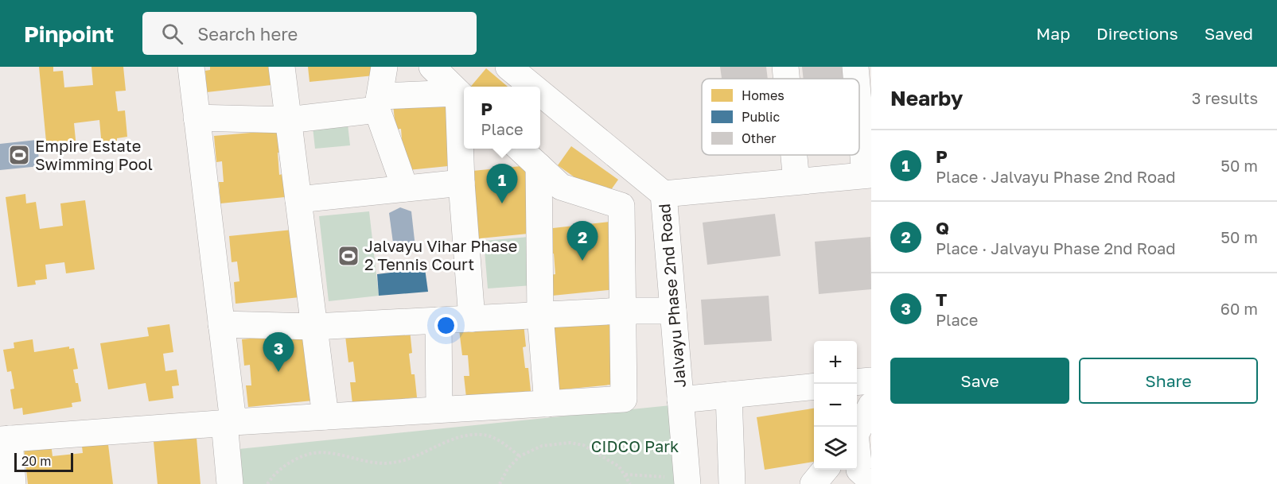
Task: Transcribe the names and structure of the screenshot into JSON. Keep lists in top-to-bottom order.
{
  "streets": {
    "street": ["Jalvayu Phase 2nd Road"]
  },
  "parks": ["CIDCO Park"],
  "places": {
    "sports": ["Empire Estate Swimming Pool", "Jalvayu Vihar Phase 2 Tennis Court"]
  },
  "legend": ["Homes", "Public", "Other"],
  "scale_bar": "20 m",
  "page": {
    "header": "Pinpoint",
    "search": "Search here",
    "nav": ["Map", "Directions", "Saved"],
    "heading": ["Nearby", "3 results"],
    "popup": ["P", "Place"],
    "list": [
      {
        "mark": "1",
        "name": "P",
        "note": "Place · Jalvayu Phase 2nd Road",
        "value": "50 m"
      },
      {
        "mark": "2",
        "name": "Q",
        "note": "Place · Jalvayu Phase 2nd Road",
        "value": "50 m"
      },
      {
        "mark": "3",
        "name": "T",
        "note": "Place",
        "value": "60 m"
      }
    ],
    "pins": ["1", "2", "3"],
    "map_buttons": ["+", "−"],
    "buttons": ["Save", "Share"],
    "scale": "20 m"
  }
}
